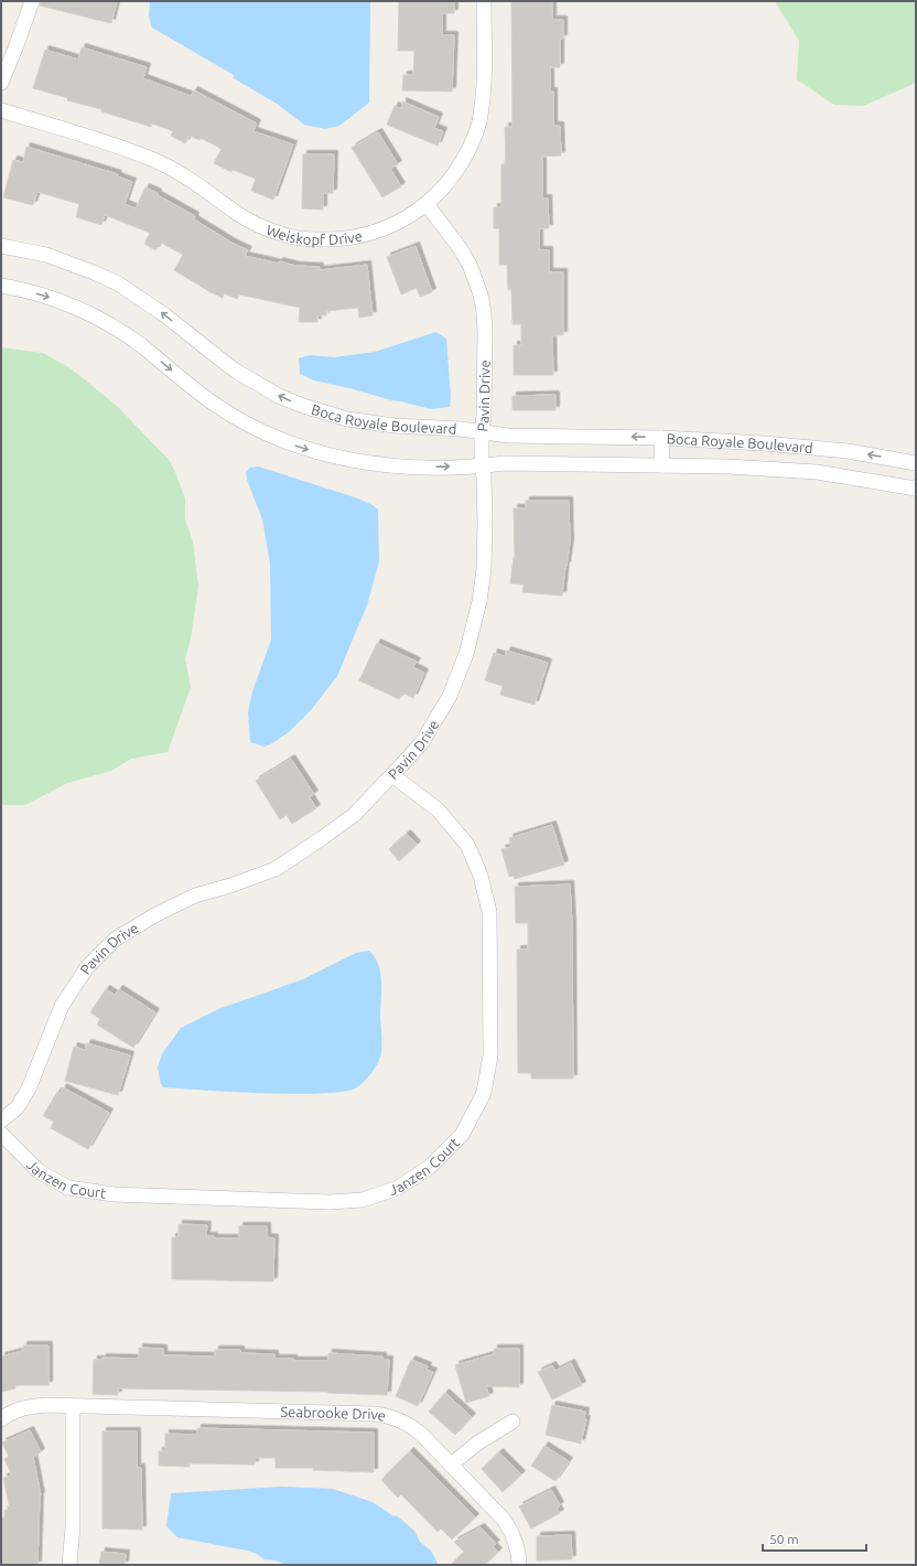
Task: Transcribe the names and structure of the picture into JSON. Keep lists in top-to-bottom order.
{
  "streets": {
    "street": [
      "Weiskopf Drive",
      "Pavin Drive",
      "Boca Royale Boulevard",
      "Janzen Court",
      "Seabrooke Drive"
    ]
  },
  "crossings": [
    ["Weiskopf Drive", "Pavin Drive"],
    ["Pavin Drive", "Boca Royale Boulevard"],
    ["Pavin Drive", "Janzen Court"]
  ],
  "scale_bar": "50 m"
}
